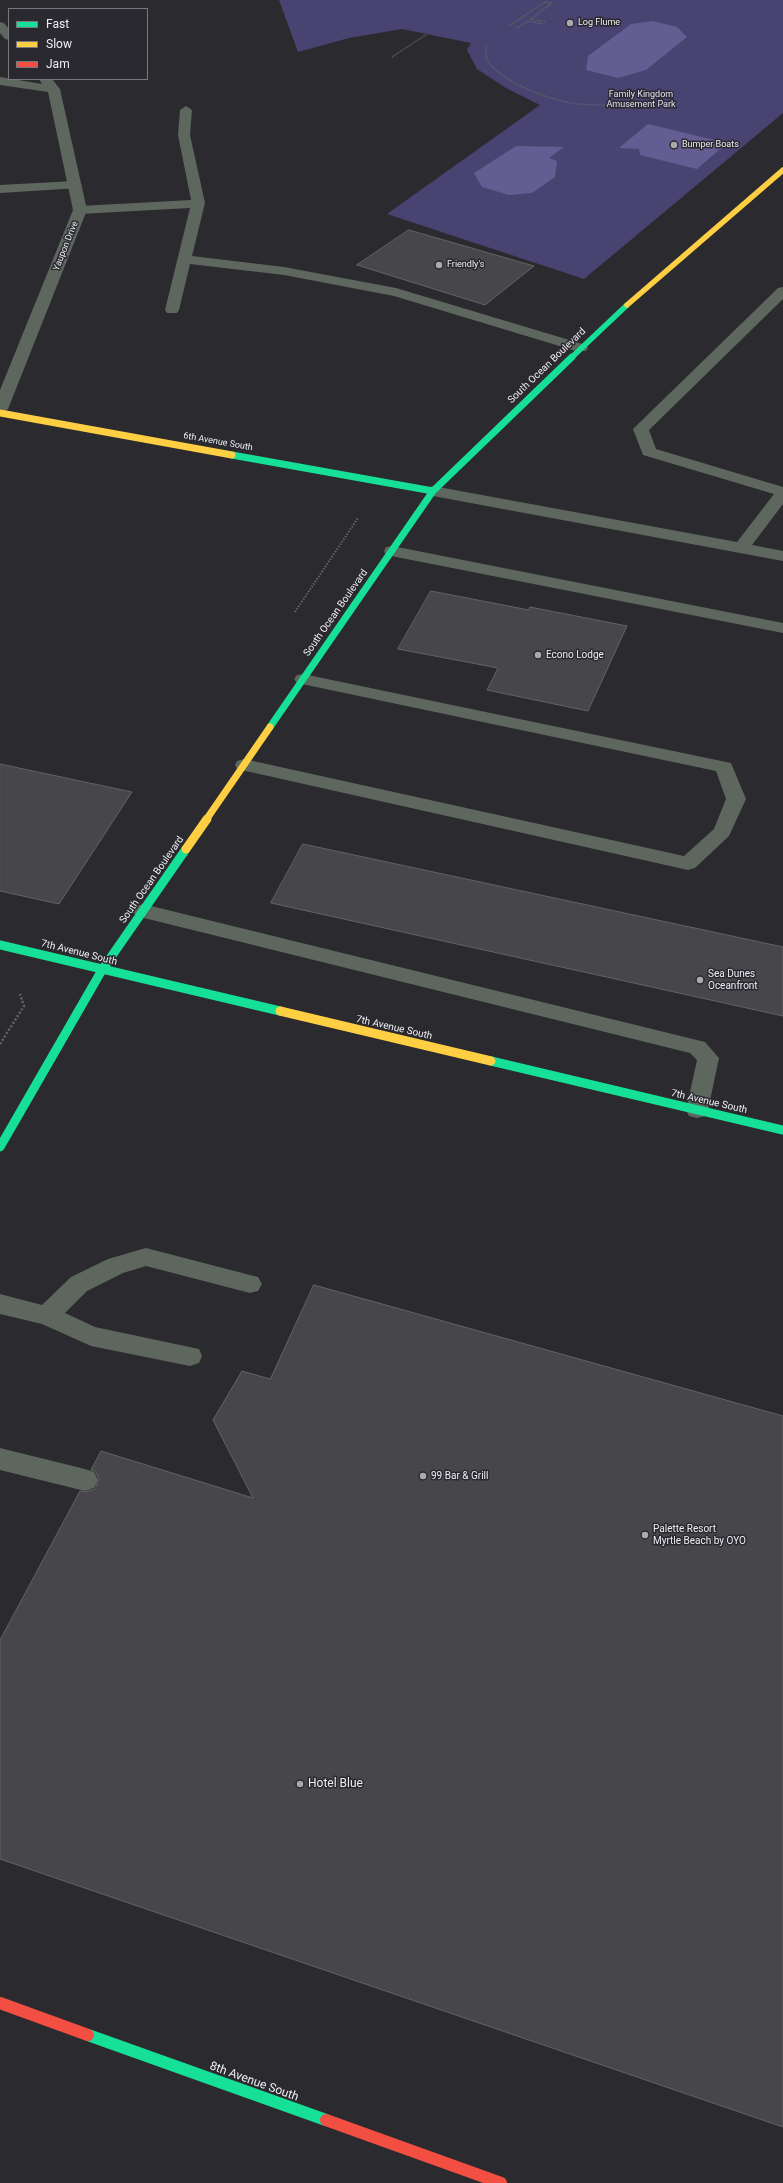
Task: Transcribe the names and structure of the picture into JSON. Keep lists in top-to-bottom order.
{
  "streets": {
    "main road": [
      "South Ocean Boulevard",
      "6th Avenue South",
      "7th Avenue South",
      "8th Avenue South"
    ],
    "street": ["Yaupon Drive"]
  },
  "crossings": [
    ["South Ocean Boulevard", "6th Avenue South"],
    ["South Ocean Boulevard", "7th Avenue South"]
  ],
  "parks": ["Family Kingdom Amusement Park"],
  "places": [
    "Log Flume",
    "Bumper Boats",
    "Friendly's",
    "Econo Lodge",
    "Sea Dunes Oceanfront",
    "99 Bar & Grill",
    "Palette Resort Myrtle Beach by OYO",
    "Hotel Blue"
  ],
  "legend": ["Fast", "Slow", "Jam"]
}
